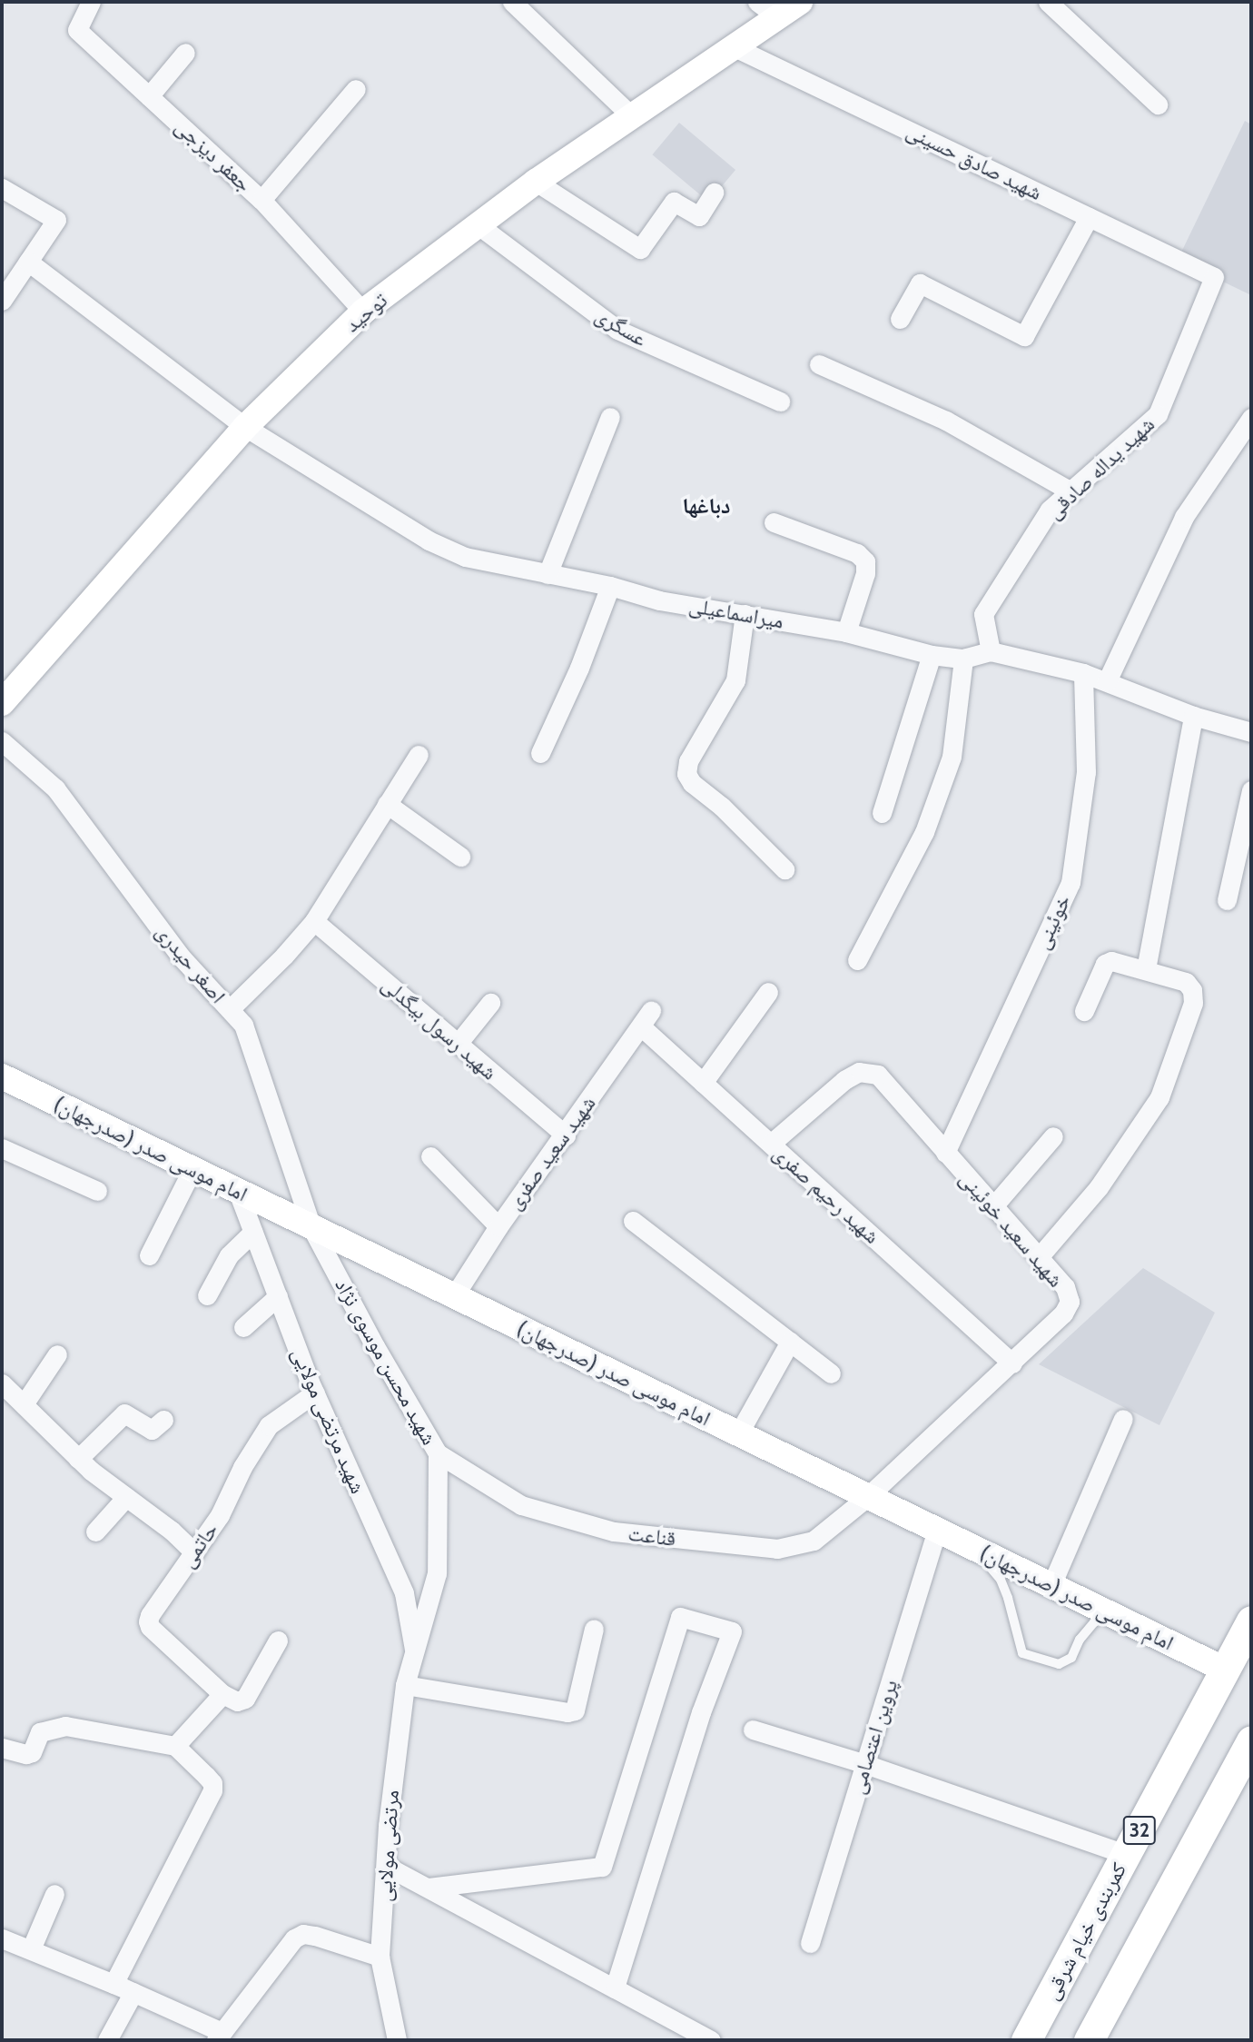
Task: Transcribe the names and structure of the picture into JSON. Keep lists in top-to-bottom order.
{
  "streets": {
    "highway": ["32", "کمربندی خیام شرقی"],
    "main road": ["توحید", "(صدرجهان) امام موسی صدر"],
    "street": [
      "جعفر دیزجی",
      "شهید صادق حسینی",
      "عسگری",
      "شهید یداله صادقی",
      "میراسماعیلی",
      "خوئینی",
      "اصغر حیدری",
      "شهید رسول بیگدلی",
      "شهید سعید صفری",
      "شهید رحیم صفری",
      "شهید سعید خوئینی",
      "شهید محسن موسوی نژاد",
      "شهید مرتضی مولایی",
      "قناعت",
      "حاتمی",
      "پروین اعتصامی",
      "مرتضی مولایی"
    ]
  },
  "crossings": [
    ["جعفر دیزجی", "توحید"],
    ["شهید صادق حسینی", "توحید"],
    ["شهید صادق حسینی", "شهید یداله صادقی"],
    ["توحید", "عسگری"],
    ["توحید", "میراسماعیلی"],
    ["شهید یداله صادقی", "میراسماعیلی"],
    ["میراسماعیلی", "خوئینی"],
    ["خوئینی", "شهید سعید خوئینی"],
    ["اصغر حیدری", "(صدرجهان) امام موسی صدر"],
    ["اصغر حیدری", "شهید محسن موسوی نژاد"],
    ["شهید رسول بیگدلی", "شهید سعید صفری"],
    ["(صدرجهان) امام موسی صدر", "شهید سعید صفری"],
    ["(صدرجهان) امام موسی صدر", "شهید سعید خوئینی"],
    ["(صدرجهان) امام موسی صدر", "شهید محسن موسوی نژاد"],
    ["(صدرجهان) امام موسی صدر", "شهید مرتضی مولایی"],
    ["(صدرجهان) امام موسی صدر", "قناعت"],
    ["(صدرجهان) امام موسی صدر", "پروین اعتصامی"],
    ["(صدرجهان) امام موسی صدر", "کمربندی خیام شرقی"],
    ["شهید سعید صفری", "شهید رحیم صفری"],
    ["شهید رحیم صفری", "شهید سعید خوئینی"],
    ["شهید سعید خوئینی", "قناعت"],
    ["شهید محسن موسوی نژاد", "شهید مرتضی مولایی"],
    ["شهید محسن موسوی نژاد", "قناعت"],
    ["شهید محسن موسوی نژاد", "مرتضی مولایی"],
    ["شهید مرتضی مولایی", "حاتمی"],
    ["شهید مرتضی مولایی", "مرتضی مولایی"]
  ],
  "districts": ["دباغها"]
}
